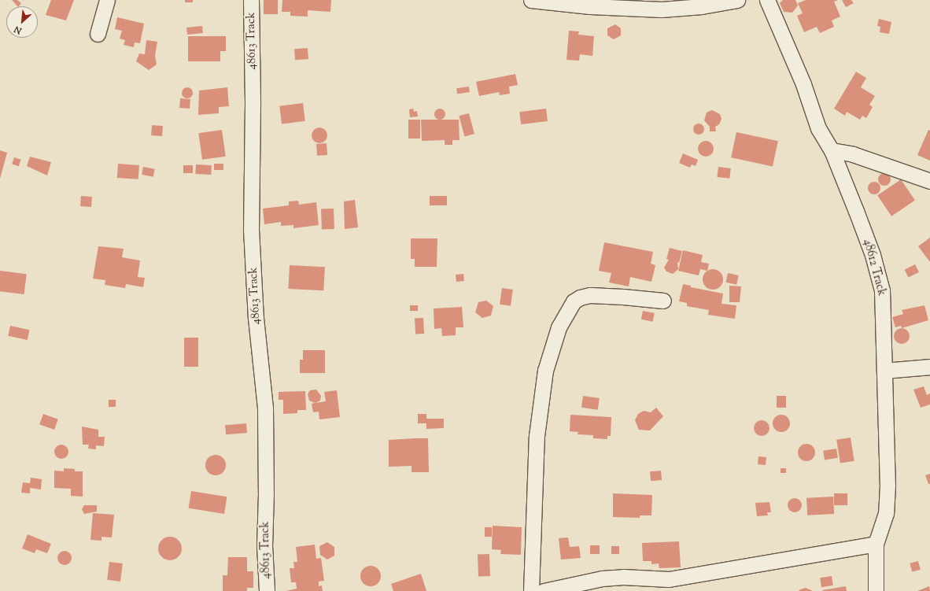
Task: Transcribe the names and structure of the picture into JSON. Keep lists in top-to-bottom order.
{
  "streets": {
    "street": ["48613 Track", "48612 Track"]
  },
  "north": "bottom left"
}
